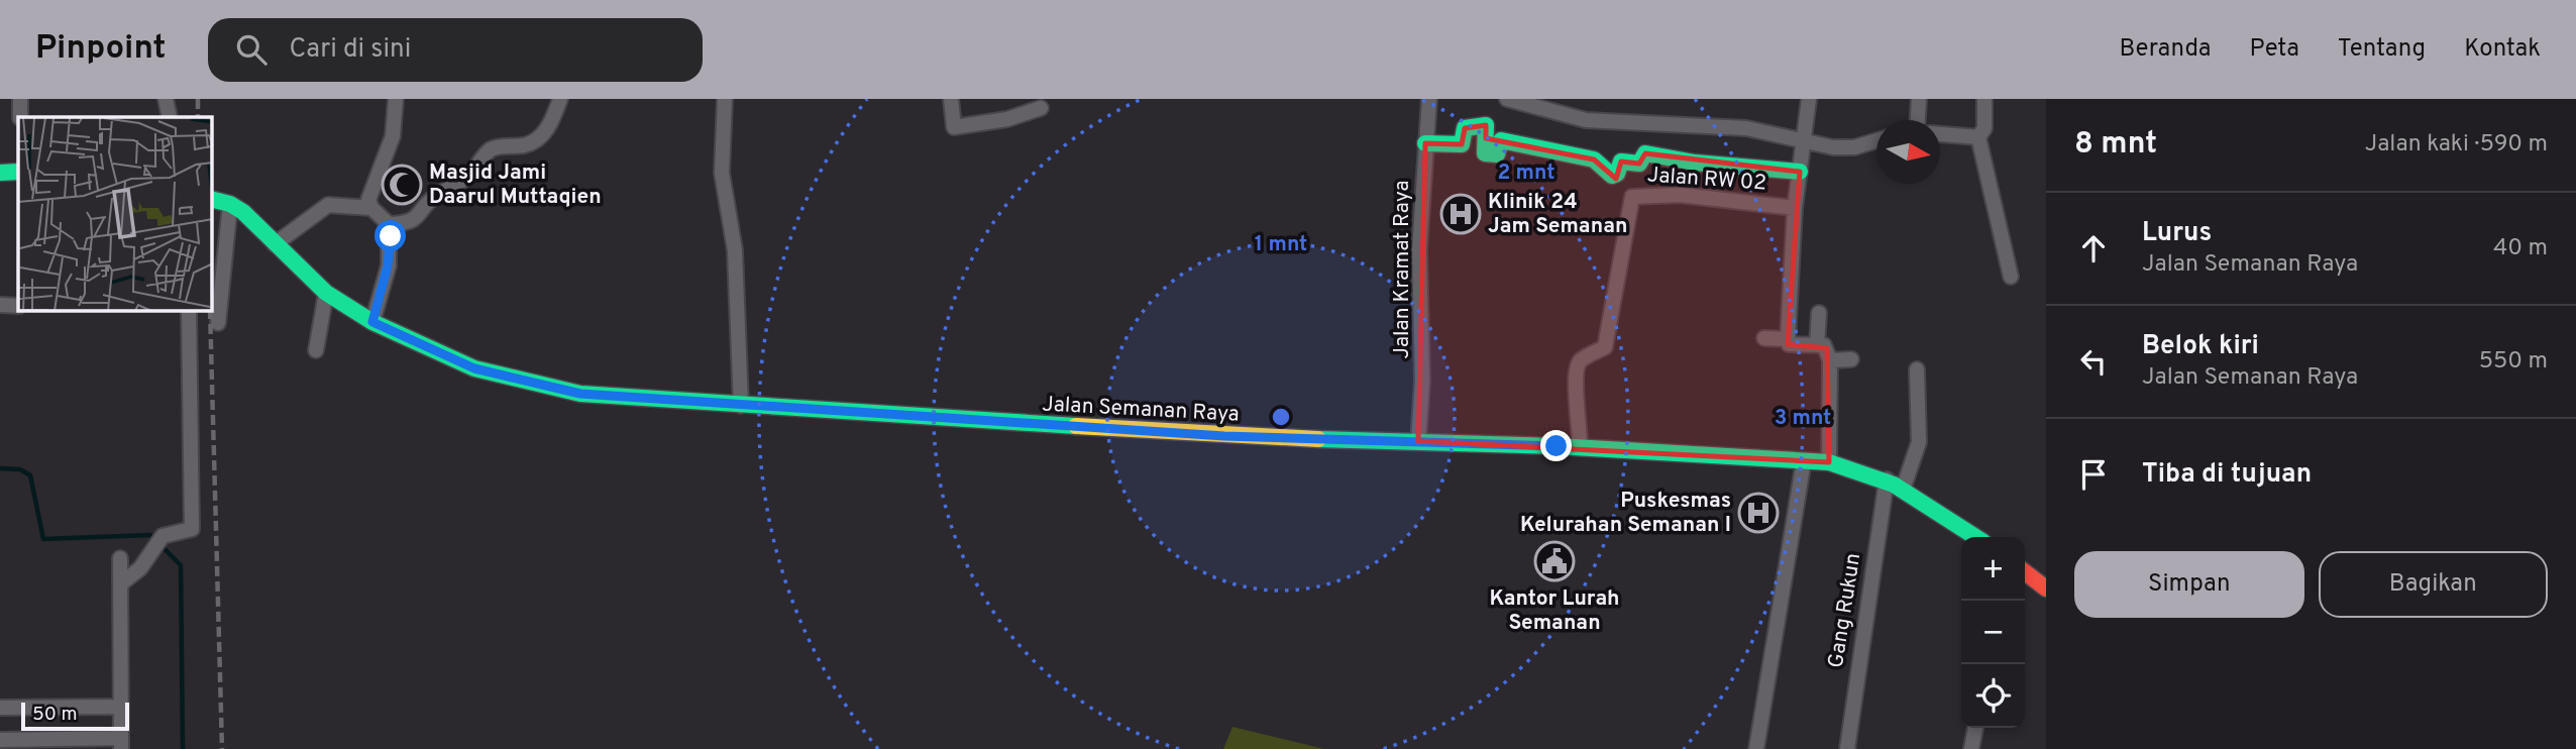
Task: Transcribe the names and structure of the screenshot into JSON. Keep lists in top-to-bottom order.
{
  "streets": {
    "street": [
      "Jalan RW 02",
      "Jalan Kramat Raya",
      "Jalan Semanan Raya",
      "Gang Rukun"
    ]
  },
  "crossings": [
    ["Jalan RW 02", "Jalan Semanan Raya"],
    ["Jalan Kramat Raya", "Jalan Semanan Raya"],
    ["Jalan Semanan Raya", "Gang Rukun"]
  ],
  "places": {
    "mosque": ["Masjid Jami Daarul Muttaqien"],
    "hospital": ["Klinik 24 Jam Semanan", "Puskesmas Kelurahan Semanan I"],
    "public building": ["Kantor Lurah Semanan"]
  },
  "scale_bar": "50 m",
  "north": "right",
  "page": {
    "header": "Pinpoint",
    "search": "Cari di sini",
    "nav": [
      "Beranda",
      "Peta",
      "Tentang",
      "Kontak"
    ],
    "heading": ["8 mnt", "Jalan kaki · 590 m"],
    "list": [
      ["Lurus", "Jalan Semanan Raya", "40 m"],
      ["Belok kiri", "Jalan Semanan Raya", "550 m"],
      "Tiba di tujuan"
    ],
    "buttons": ["Simpan", "Bagikan"],
    "map_buttons": ["+", "−"],
    "scale": "50 m"
  },
  "rings": ["2 mnt", "1 mnt", "3 mnt"]
}
